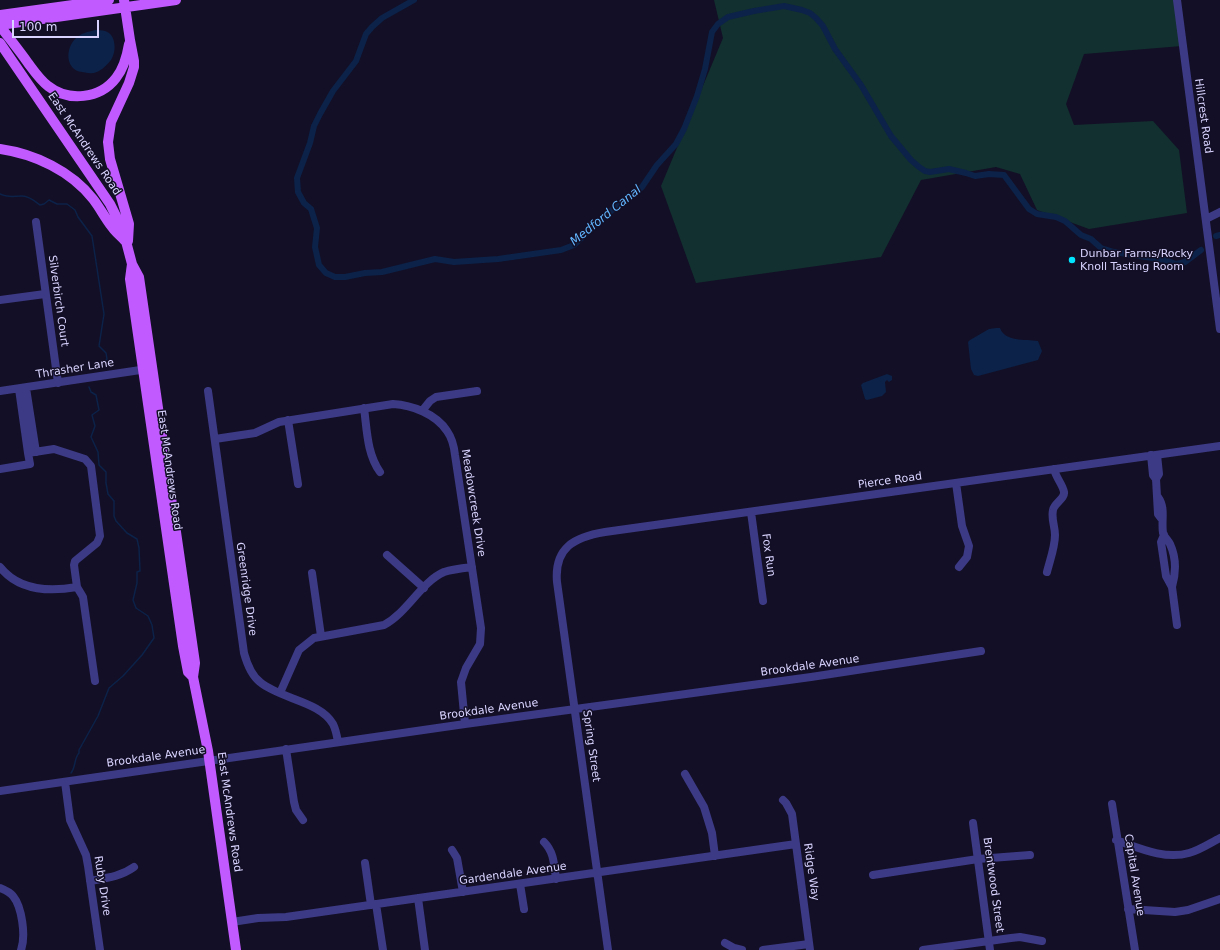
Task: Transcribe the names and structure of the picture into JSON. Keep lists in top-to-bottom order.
{
  "streets": {
    "main road": ["East McAndrews Road"],
    "street": [
      "Hillcrest Road",
      "Silverbirch Court",
      "Thrasher Lane",
      "Pierce Road",
      "Meadowcreek Drive",
      "Fox Run",
      "Greenridge Drive",
      "Brookdale Avenue",
      "Spring Street",
      "Ridge Way",
      "Gardendale Avenue",
      "Capital Avenue",
      "Brentwood Street",
      "Ruby Drive"
    ]
  },
  "crossings": [
    ["East McAndrews Road", "Thrasher Lane"],
    ["East McAndrews Road", "Brookdale Avenue"],
    ["East McAndrews Road", "Gardendale Avenue"],
    ["Silverbirch Court", "Thrasher Lane"],
    ["Pierce Road", "Fox Run"],
    ["Pierce Road", "Spring Street"],
    ["Meadowcreek Drive", "Greenridge Drive"],
    ["Meadowcreek Drive", "Brookdale Avenue"],
    ["Greenridge Drive", "Brookdale Avenue"],
    ["Brookdale Avenue", "Spring Street"],
    ["Brookdale Avenue", "Ruby Drive"],
    ["Spring Street", "Gardendale Avenue"],
    ["Ridge Way", "Gardendale Avenue"]
  ],
  "water": ["Medford Canal"],
  "places": ["Dunbar Farms/Rocky Knoll Tasting Room"],
  "scale_bar": "100 m"
}
